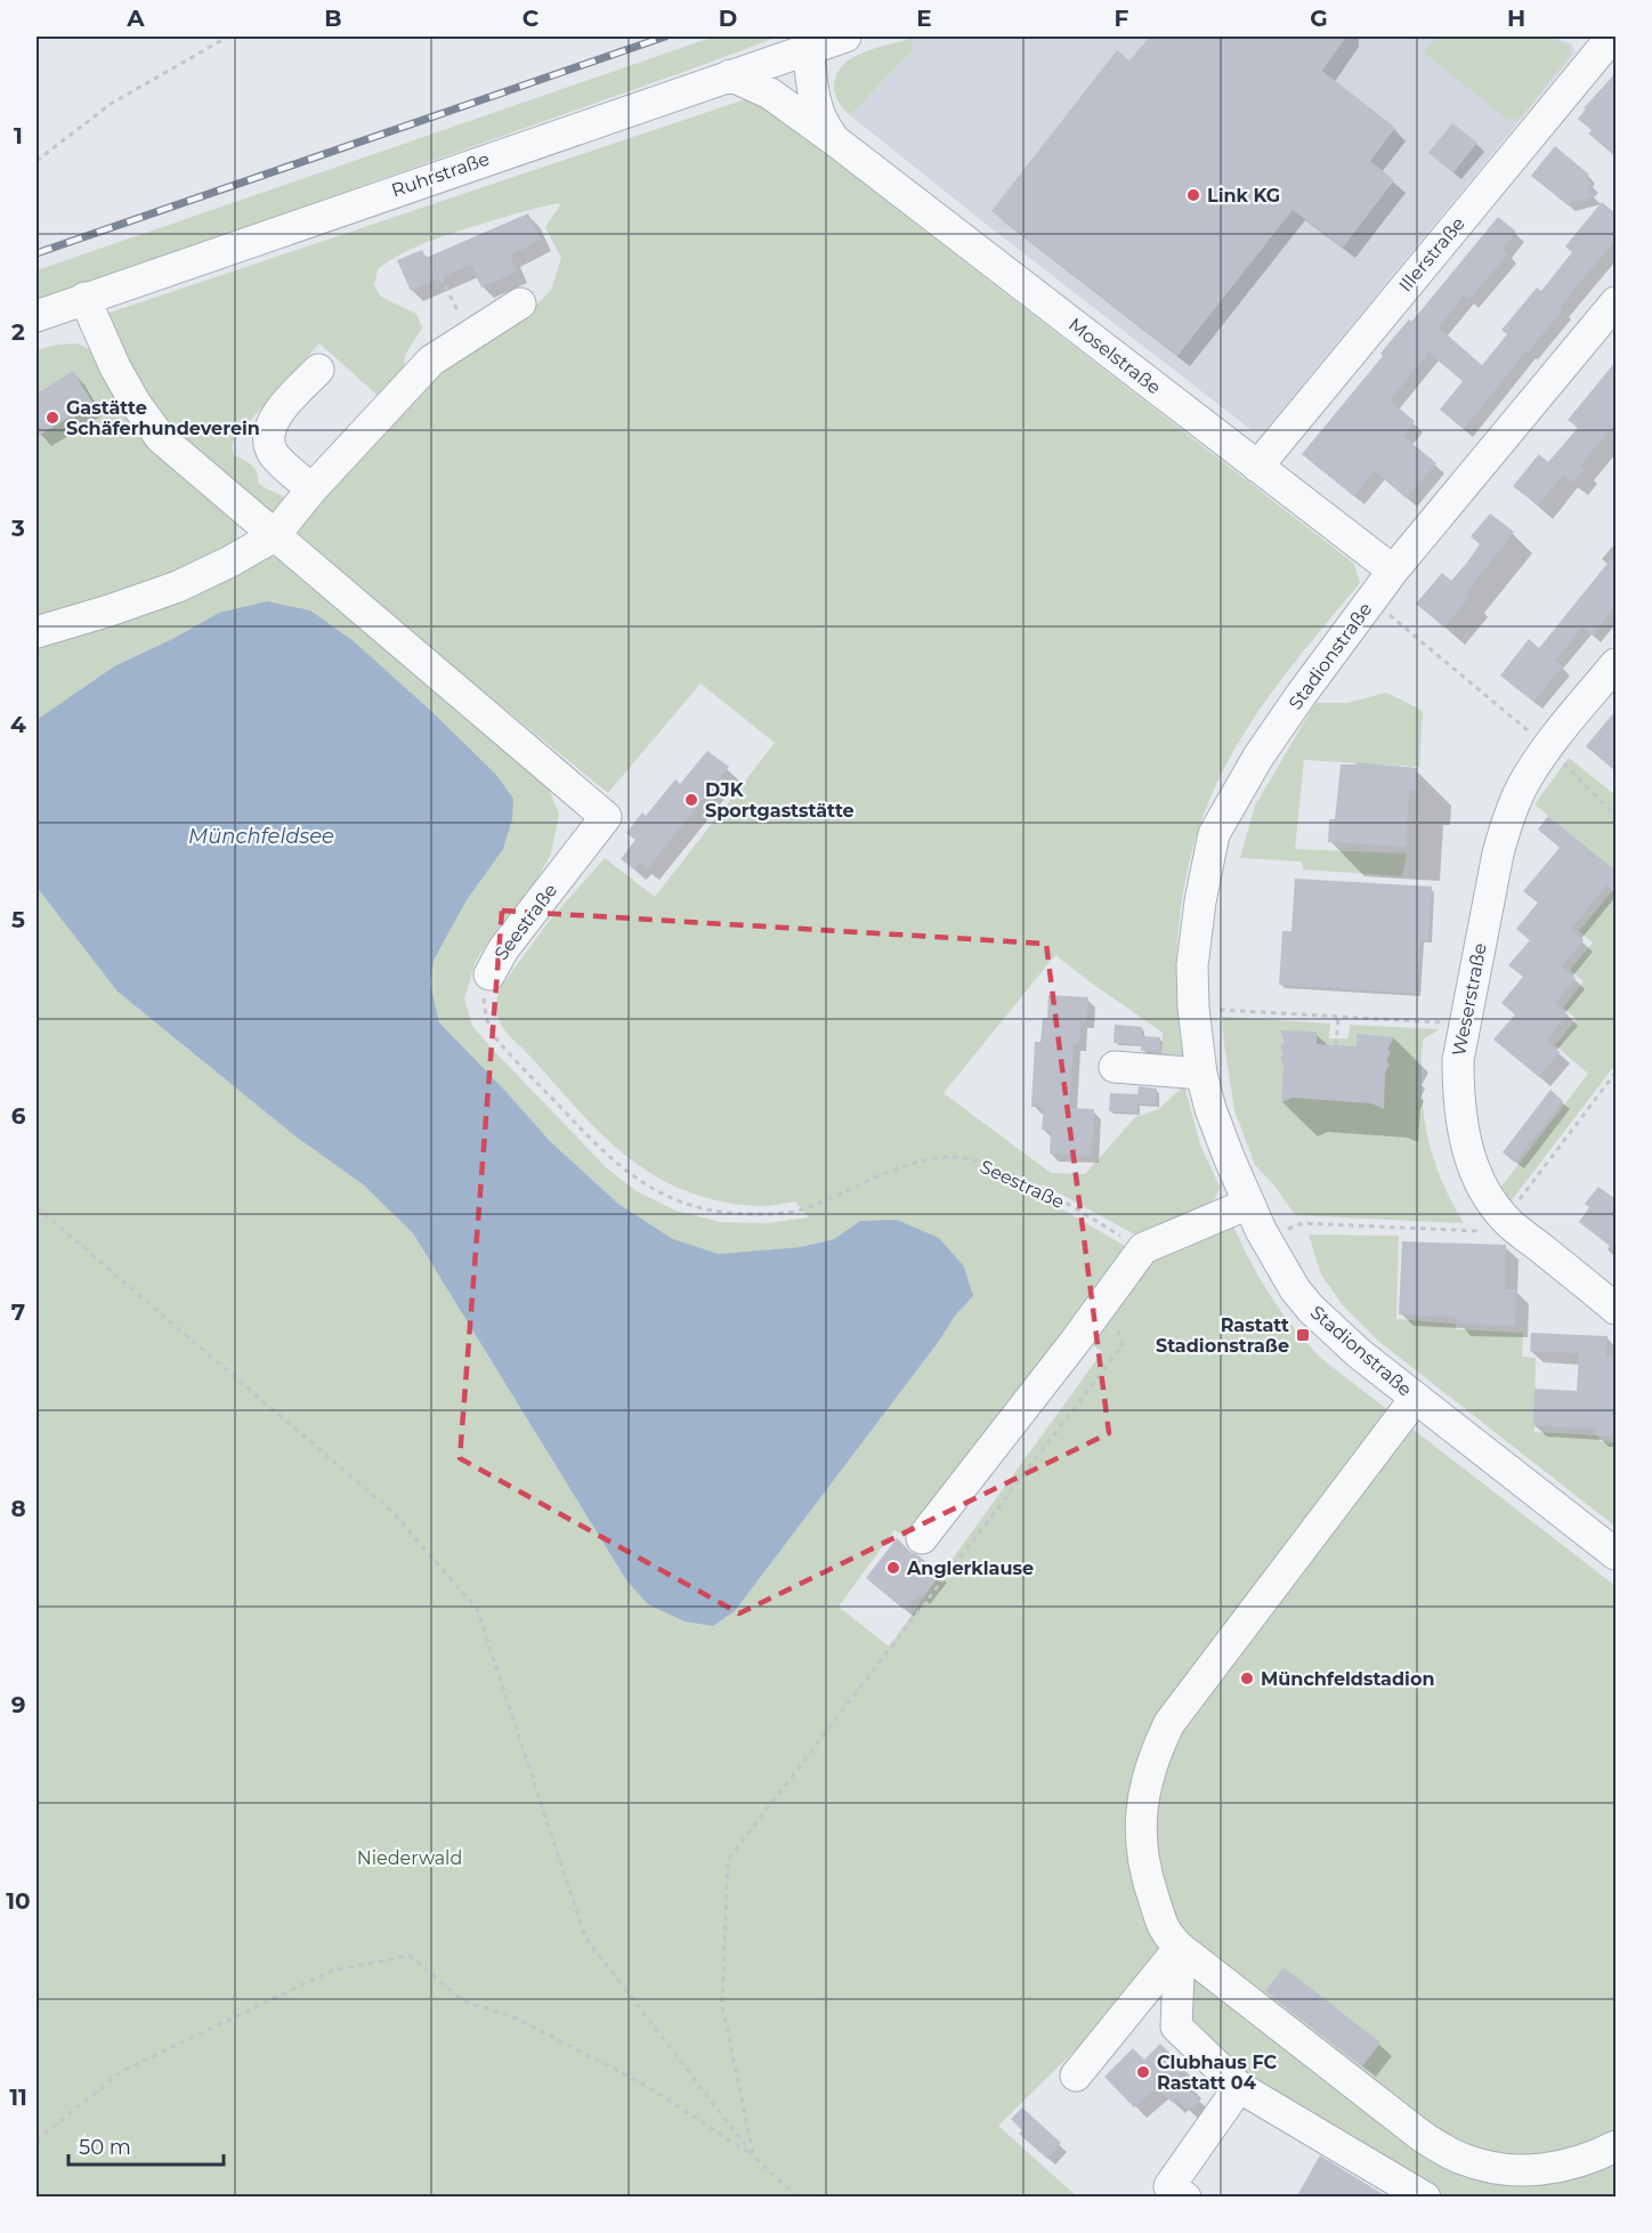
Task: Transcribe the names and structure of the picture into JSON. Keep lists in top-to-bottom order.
{
  "streets": {
    "street": [
      "Ruhrstraße",
      "Illerstraße",
      "Moselstraße",
      "Stadionstraße",
      "Seestraße",
      "Weserstraße"
    ]
  },
  "crossings": [
    ["Ruhrstraße", "Moselstraße"],
    ["Ruhrstraße", "Seestraße"],
    ["Illerstraße", "Moselstraße"],
    ["Moselstraße", "Stadionstraße"]
  ],
  "water": ["Münchfeldsee"],
  "parks": ["Niederwald"],
  "places": {
    "other": [
      "Link KG",
      "Gastätte Schäferhundeverein",
      "DJK Sportgaststätte",
      "Anglerklause",
      "Münchfeldstadion",
      "Clubhaus FC Rastatt 04"
    ],
    "transit": ["Rastatt Stadionstraße"]
  },
  "scale_bar": "50 m",
  "grid": {
    "columns": [
      "A",
      "B",
      "C",
      "D",
      "E",
      "F",
      "G",
      "H"
    ],
    "rows": [
      "1",
      "2",
      "3",
      "4",
      "5",
      "6",
      "7",
      "8",
      "9",
      "10",
      "11"
    ]
  }
}
